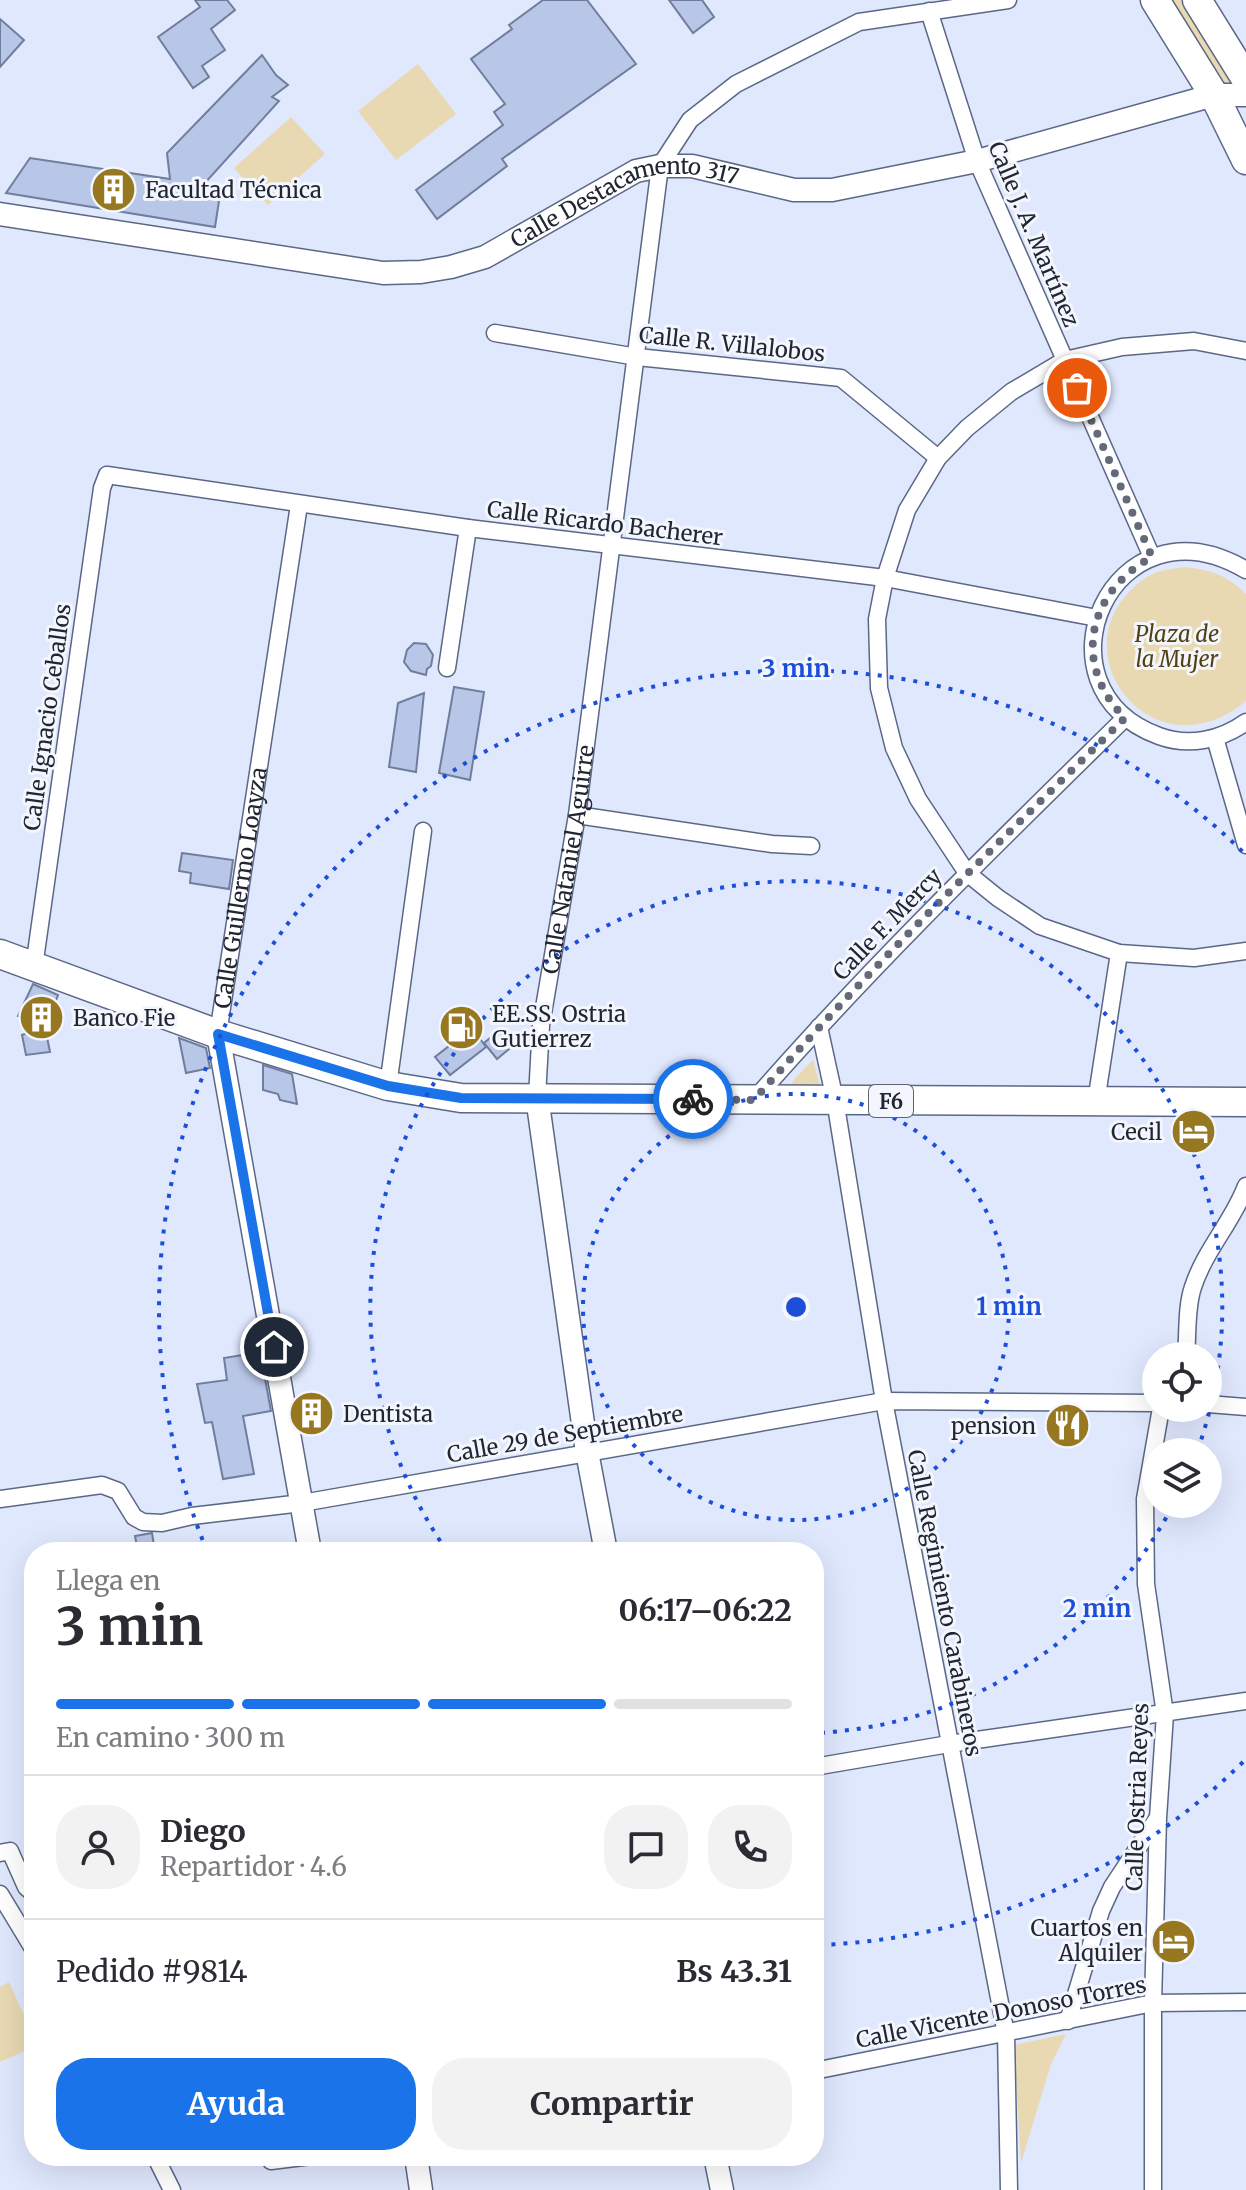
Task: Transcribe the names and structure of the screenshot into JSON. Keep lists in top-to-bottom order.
{
  "streets": {
    "highway": ["F6"],
    "street": [
      "Calle Destacamento 317",
      "Calle J. A. Martínez",
      "Calle R. Villalobos",
      "Calle Ricardo Bacherer",
      "Calle Ignacio Ceballos",
      "Calle Nataniel Aguirre",
      "Calle Guillermo Loayza",
      "Calle F. Mercy",
      "Calle 29 de Septiembre",
      "Calle Regimiento Carabineros",
      "Calle Ostria Reyes",
      "Calle Vicente Donoso Torres"
    ]
  },
  "crossings": [
    ["Calle Destacamento 317", "Calle J. A. Martínez"],
    ["Calle Destacamento 317", "Calle Nataniel Aguirre"],
    ["Calle R. Villalobos", "Calle Nataniel Aguirre"],
    ["Calle Ricardo Bacherer", "Calle Ignacio Ceballos"],
    ["Calle Ricardo Bacherer", "Calle Nataniel Aguirre"],
    ["Calle Ricardo Bacherer", "Calle Guillermo Loayza"],
    ["Calle Ignacio Ceballos", "F6"],
    ["Calle Nataniel Aguirre", "F6"],
    ["Calle Nataniel Aguirre", "Calle 29 de Septiembre"],
    ["Calle Guillermo Loayza", "F6"],
    ["Calle Guillermo Loayza", "Calle 29 de Septiembre"],
    ["Calle F. Mercy", "F6"],
    ["Calle F. Mercy", "Calle Regimiento Carabineros"],
    ["F6", "Calle Regimiento Carabineros"],
    ["Calle 29 de Septiembre", "Calle Regimiento Carabineros"],
    ["Calle Regimiento Carabineros", "Calle Vicente Donoso Torres"],
    ["Calle Ostria Reyes", "Calle Vicente Donoso Torres"]
  ],
  "parks": ["Plaza de la Mujer"],
  "places": {
    "building": ["Facultad Técnica", "Banco Fie", "Dentista"],
    "fuel station": ["EE.SS. Ostria Gutierrez"],
    "hotel": ["Cecil", "Cuartos en Alquiler"],
    "restaurant": ["pension"]
  },
  "page": {
    "heading": ["3 min", "Llega en", "06:17–06:22"],
    "panel": [
      "Diego",
      "Repartidor · 4.6",
      "Pedido #9814",
      "Bs 43.31"
    ],
    "bar": "En camino · 300 m",
    "buttons": ["Ayuda", "Compartir"]
  },
  "rings": ["3 min", "1 min", "2 min"]
}
